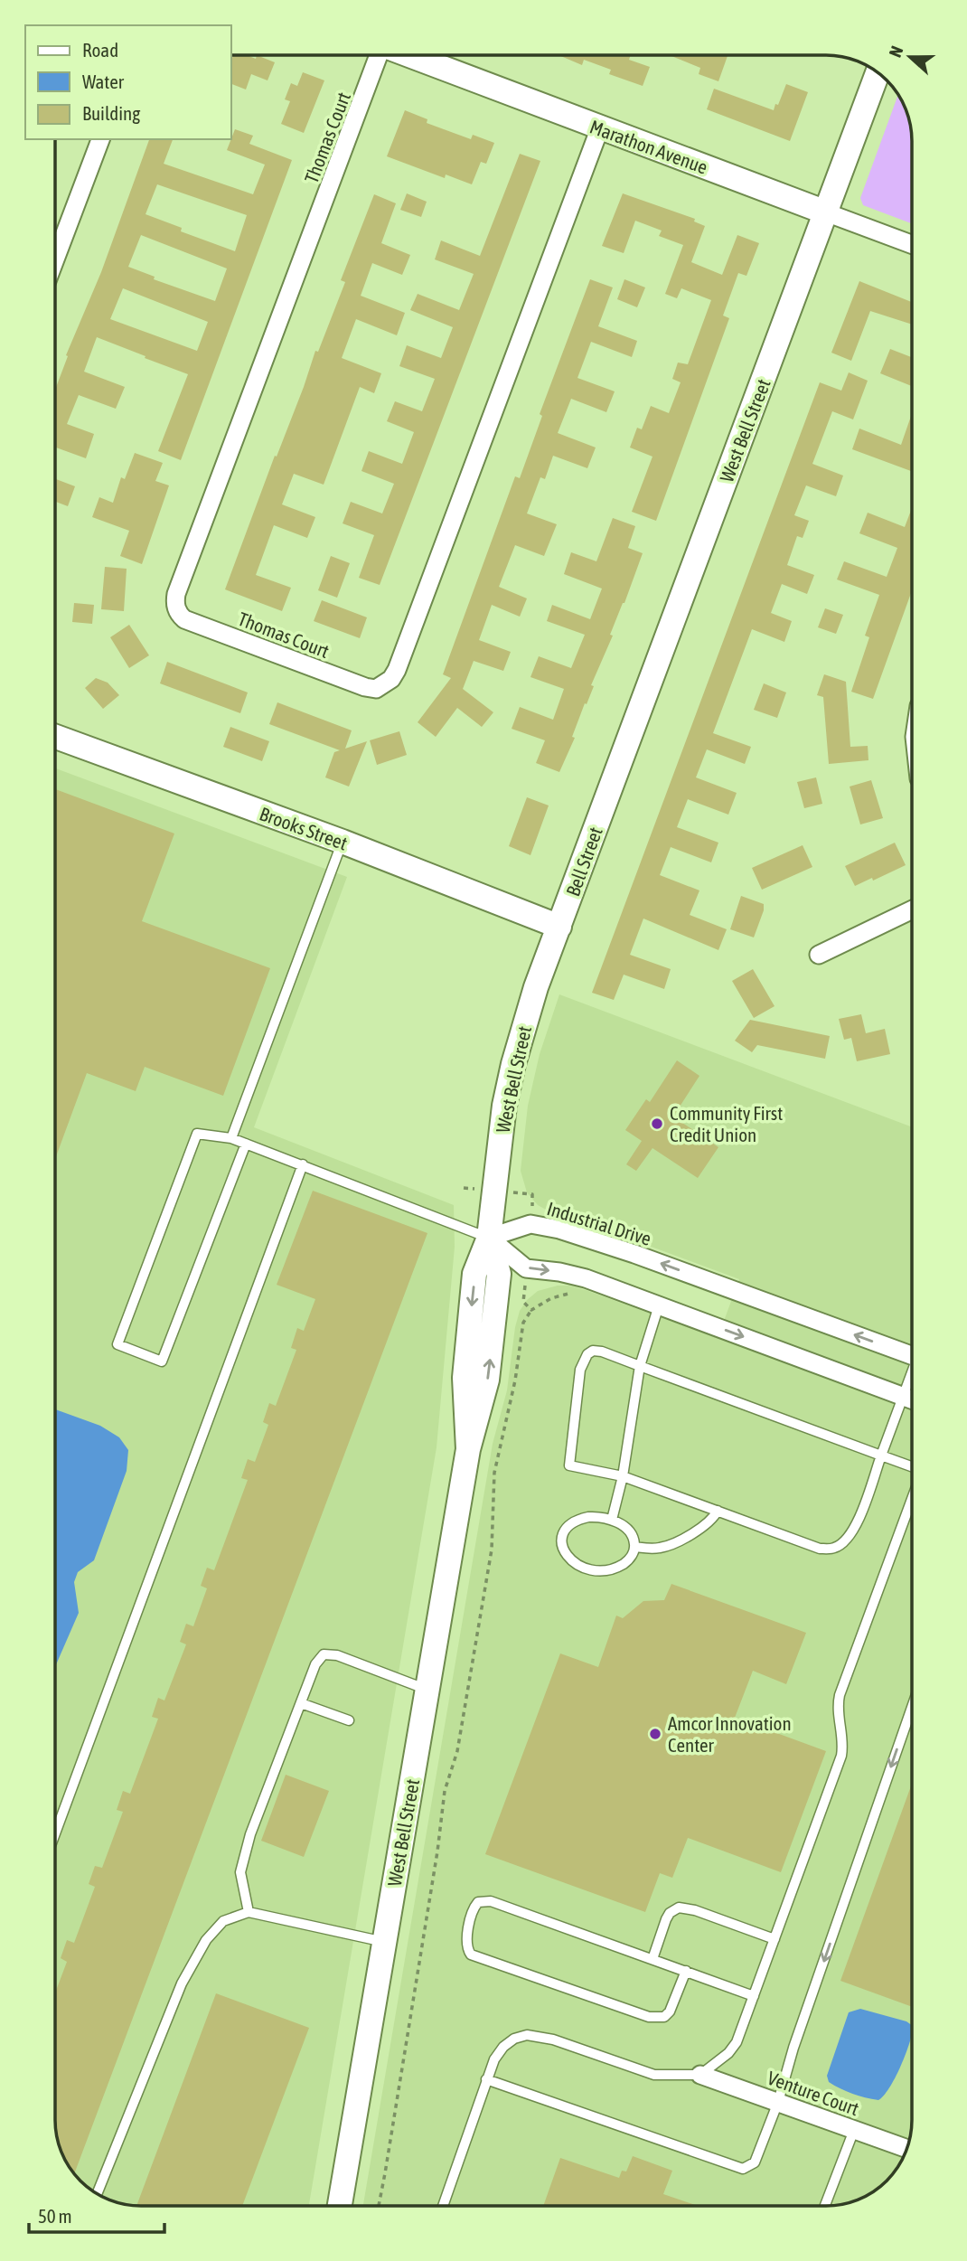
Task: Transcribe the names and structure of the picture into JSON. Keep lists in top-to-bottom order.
{
  "streets": {
    "main road": [
      "Marathon Avenue",
      "West Bell Street",
      "Brooks Street",
      "Bell Street"
    ],
    "street": ["Thomas Court", "Industrial Drive", "Venture Court"]
  },
  "crossings": [
    ["Thomas Court", "Marathon Avenue"],
    ["Marathon Avenue", "West Bell Street"],
    ["West Bell Street", "Brooks Street"],
    ["West Bell Street", "Bell Street"],
    ["West Bell Street", "Industrial Drive"],
    ["Brooks Street", "Bell Street"]
  ],
  "places": ["Community First Credit Union", "Amcor Innovation Center"],
  "legend": ["Road", "Water", "Building"],
  "scale_bar": "50 m",
  "north": "left"
}
